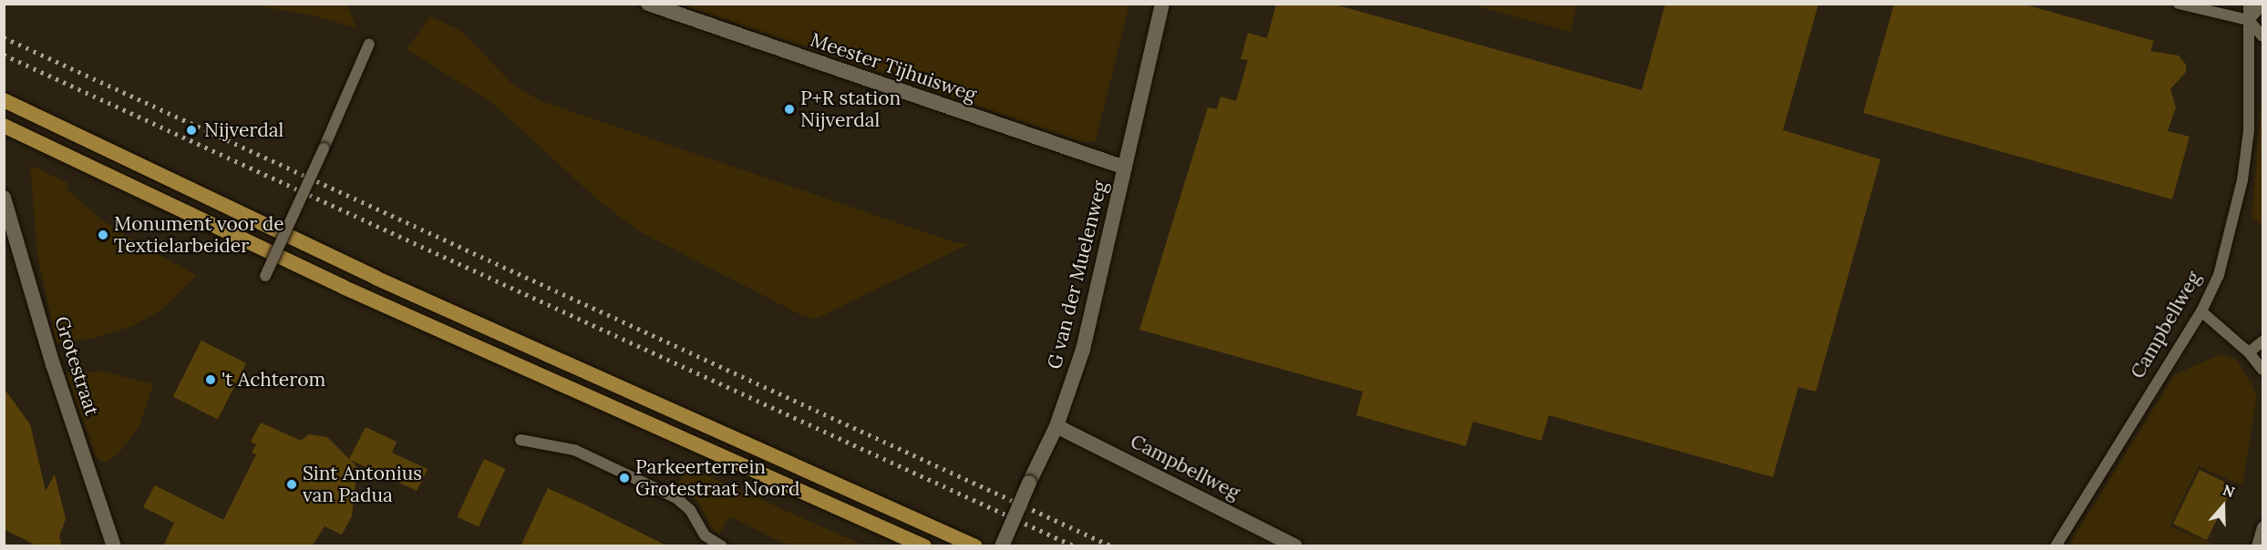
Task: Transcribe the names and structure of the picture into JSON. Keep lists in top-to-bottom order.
{
  "streets": {
    "street": [
      "Meester Tijhuisweg",
      "G van der Muelenweg",
      "Campbellweg",
      "Grotestraat"
    ]
  },
  "crossings": [
    ["Meester Tijhuisweg", "G van der Muelenweg"],
    ["G van der Muelenweg", "Campbellweg"]
  ],
  "places": [
    "P+R station Nijverdal",
    "Nijverdal",
    "Monument voor de Textielarbeider",
    "'t Achterom",
    "Parkeerterrein Grotestraat Noord",
    "Sint Antonius van Padua"
  ],
  "north": "top"
}
